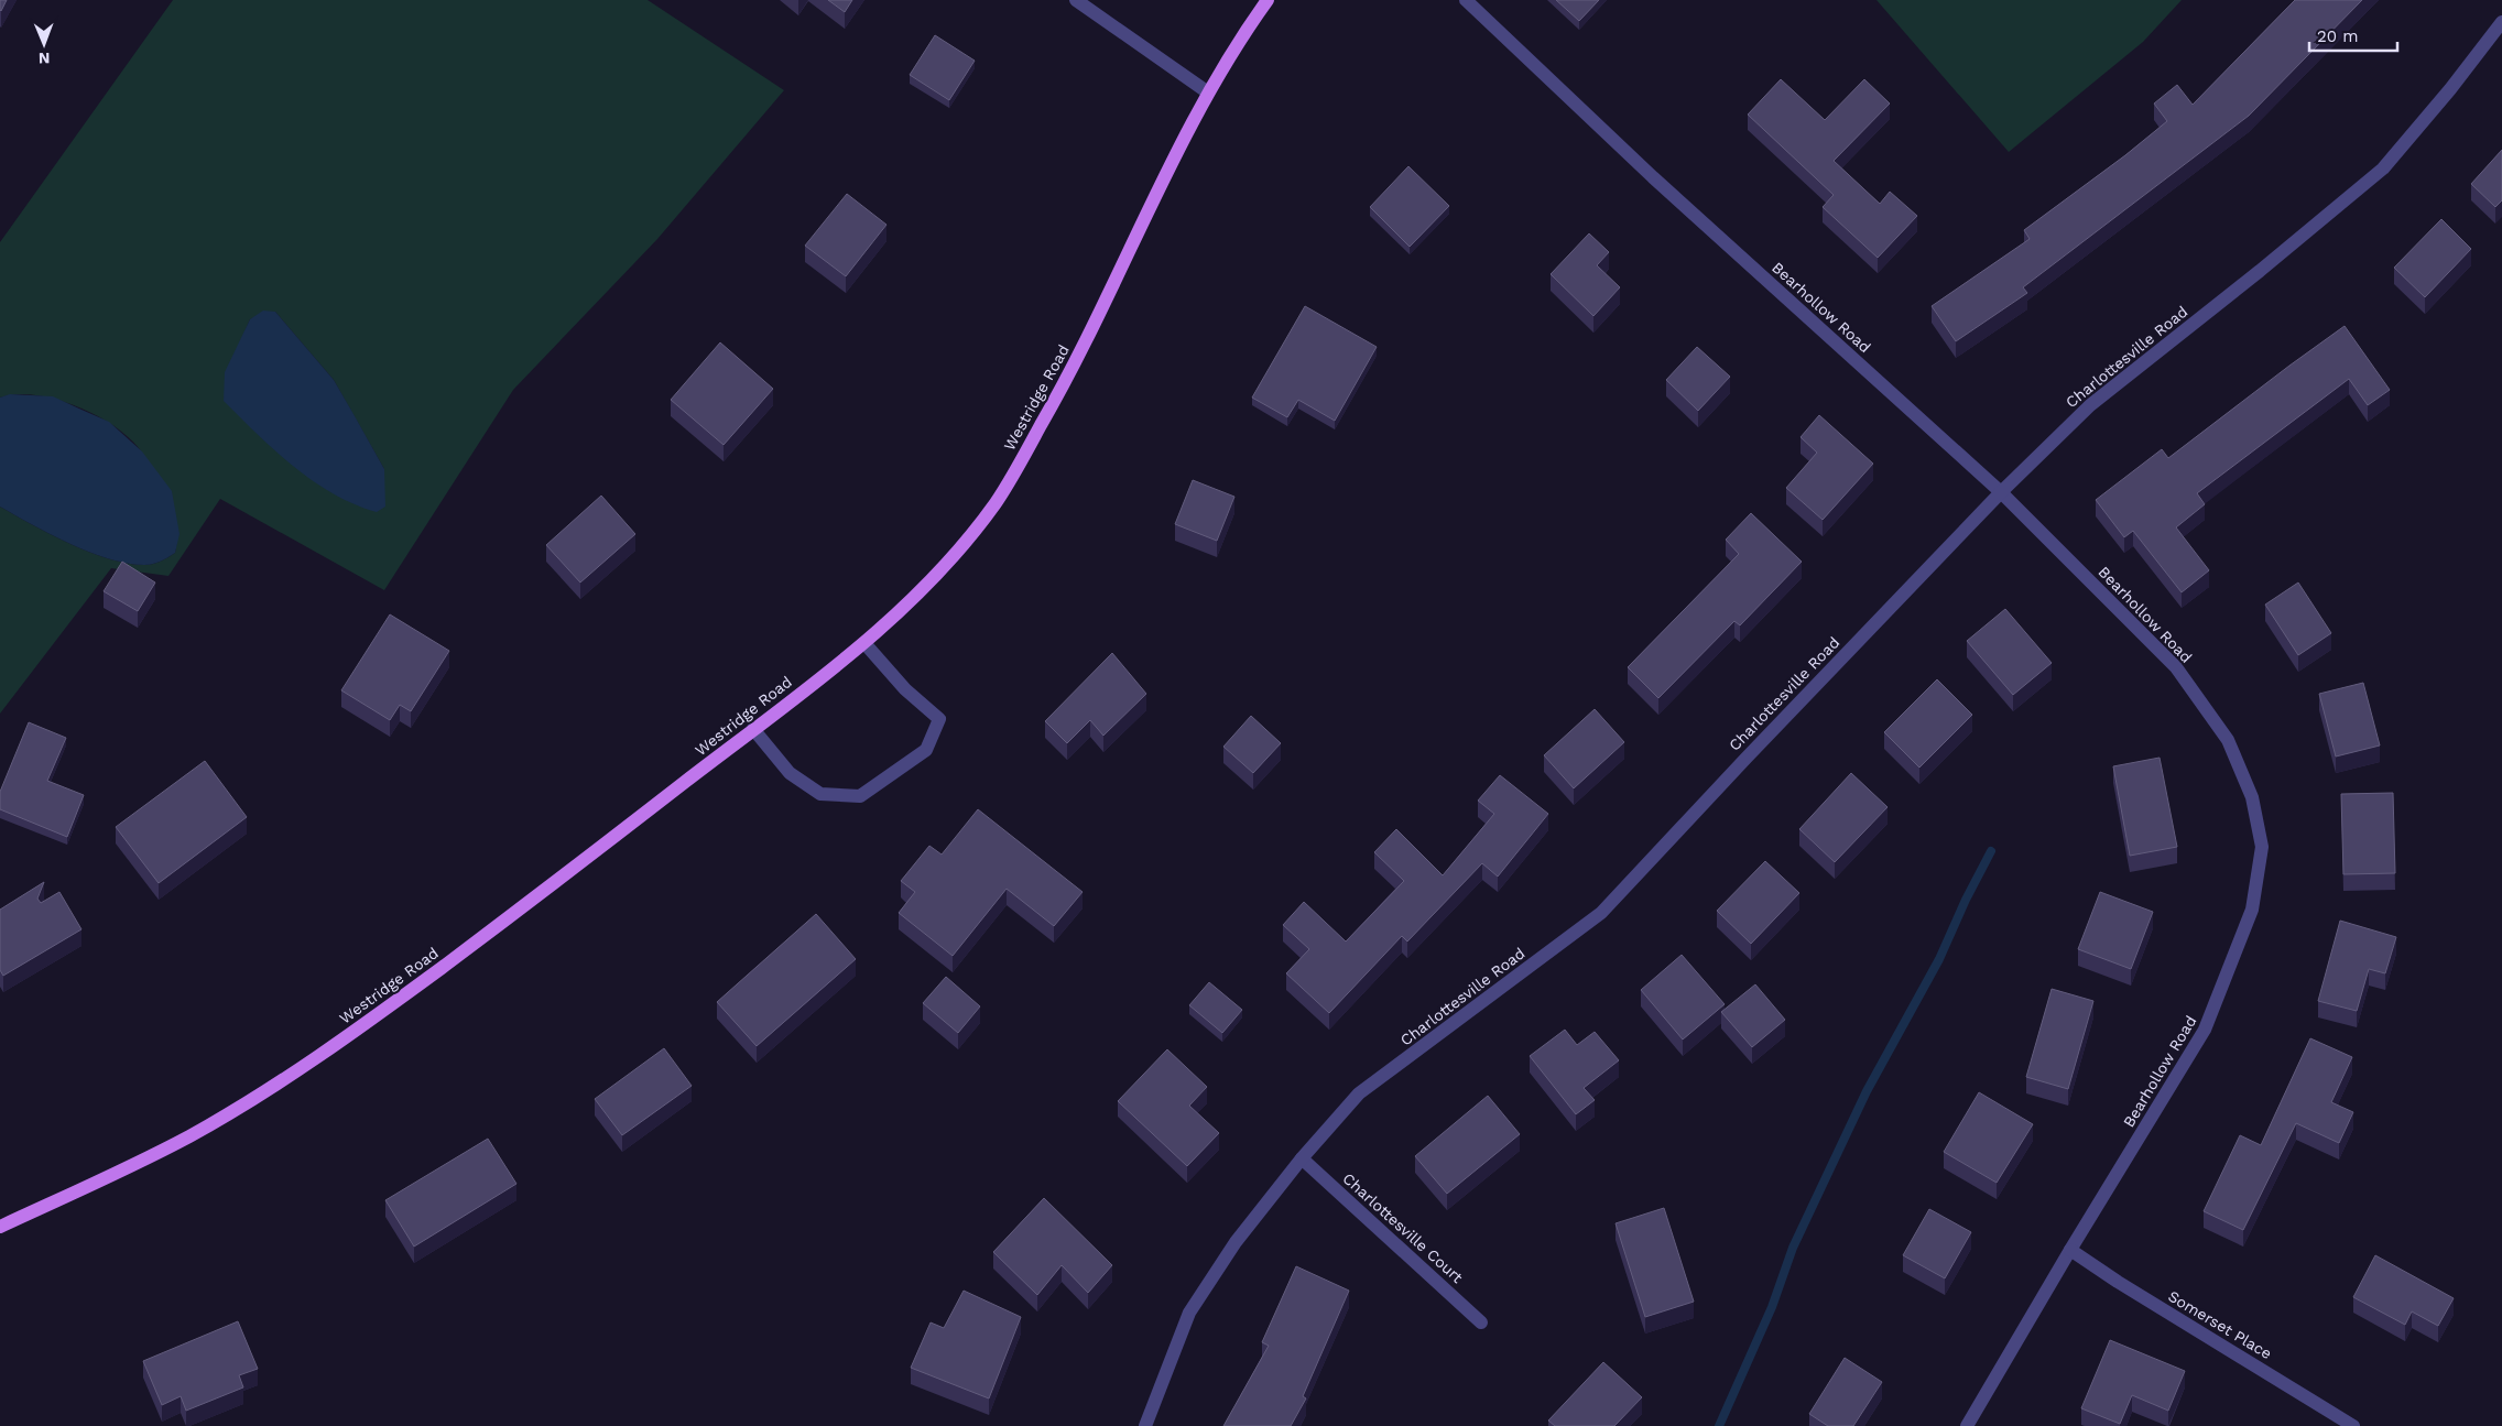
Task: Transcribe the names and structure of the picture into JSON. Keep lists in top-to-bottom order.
{
  "streets": {
    "main road": ["Westridge Road"],
    "street": [
      "Bearhollow Road",
      "Charlottesville Road",
      "Charlottesville Court",
      "Somerset Place"
    ]
  },
  "crossings": [
    ["Bearhollow Road", "Charlottesville Road"],
    ["Bearhollow Road", "Somerset Place"],
    ["Charlottesville Road", "Charlottesville Court"]
  ],
  "scale_bar": "20 m",
  "north": "bottom"
}
